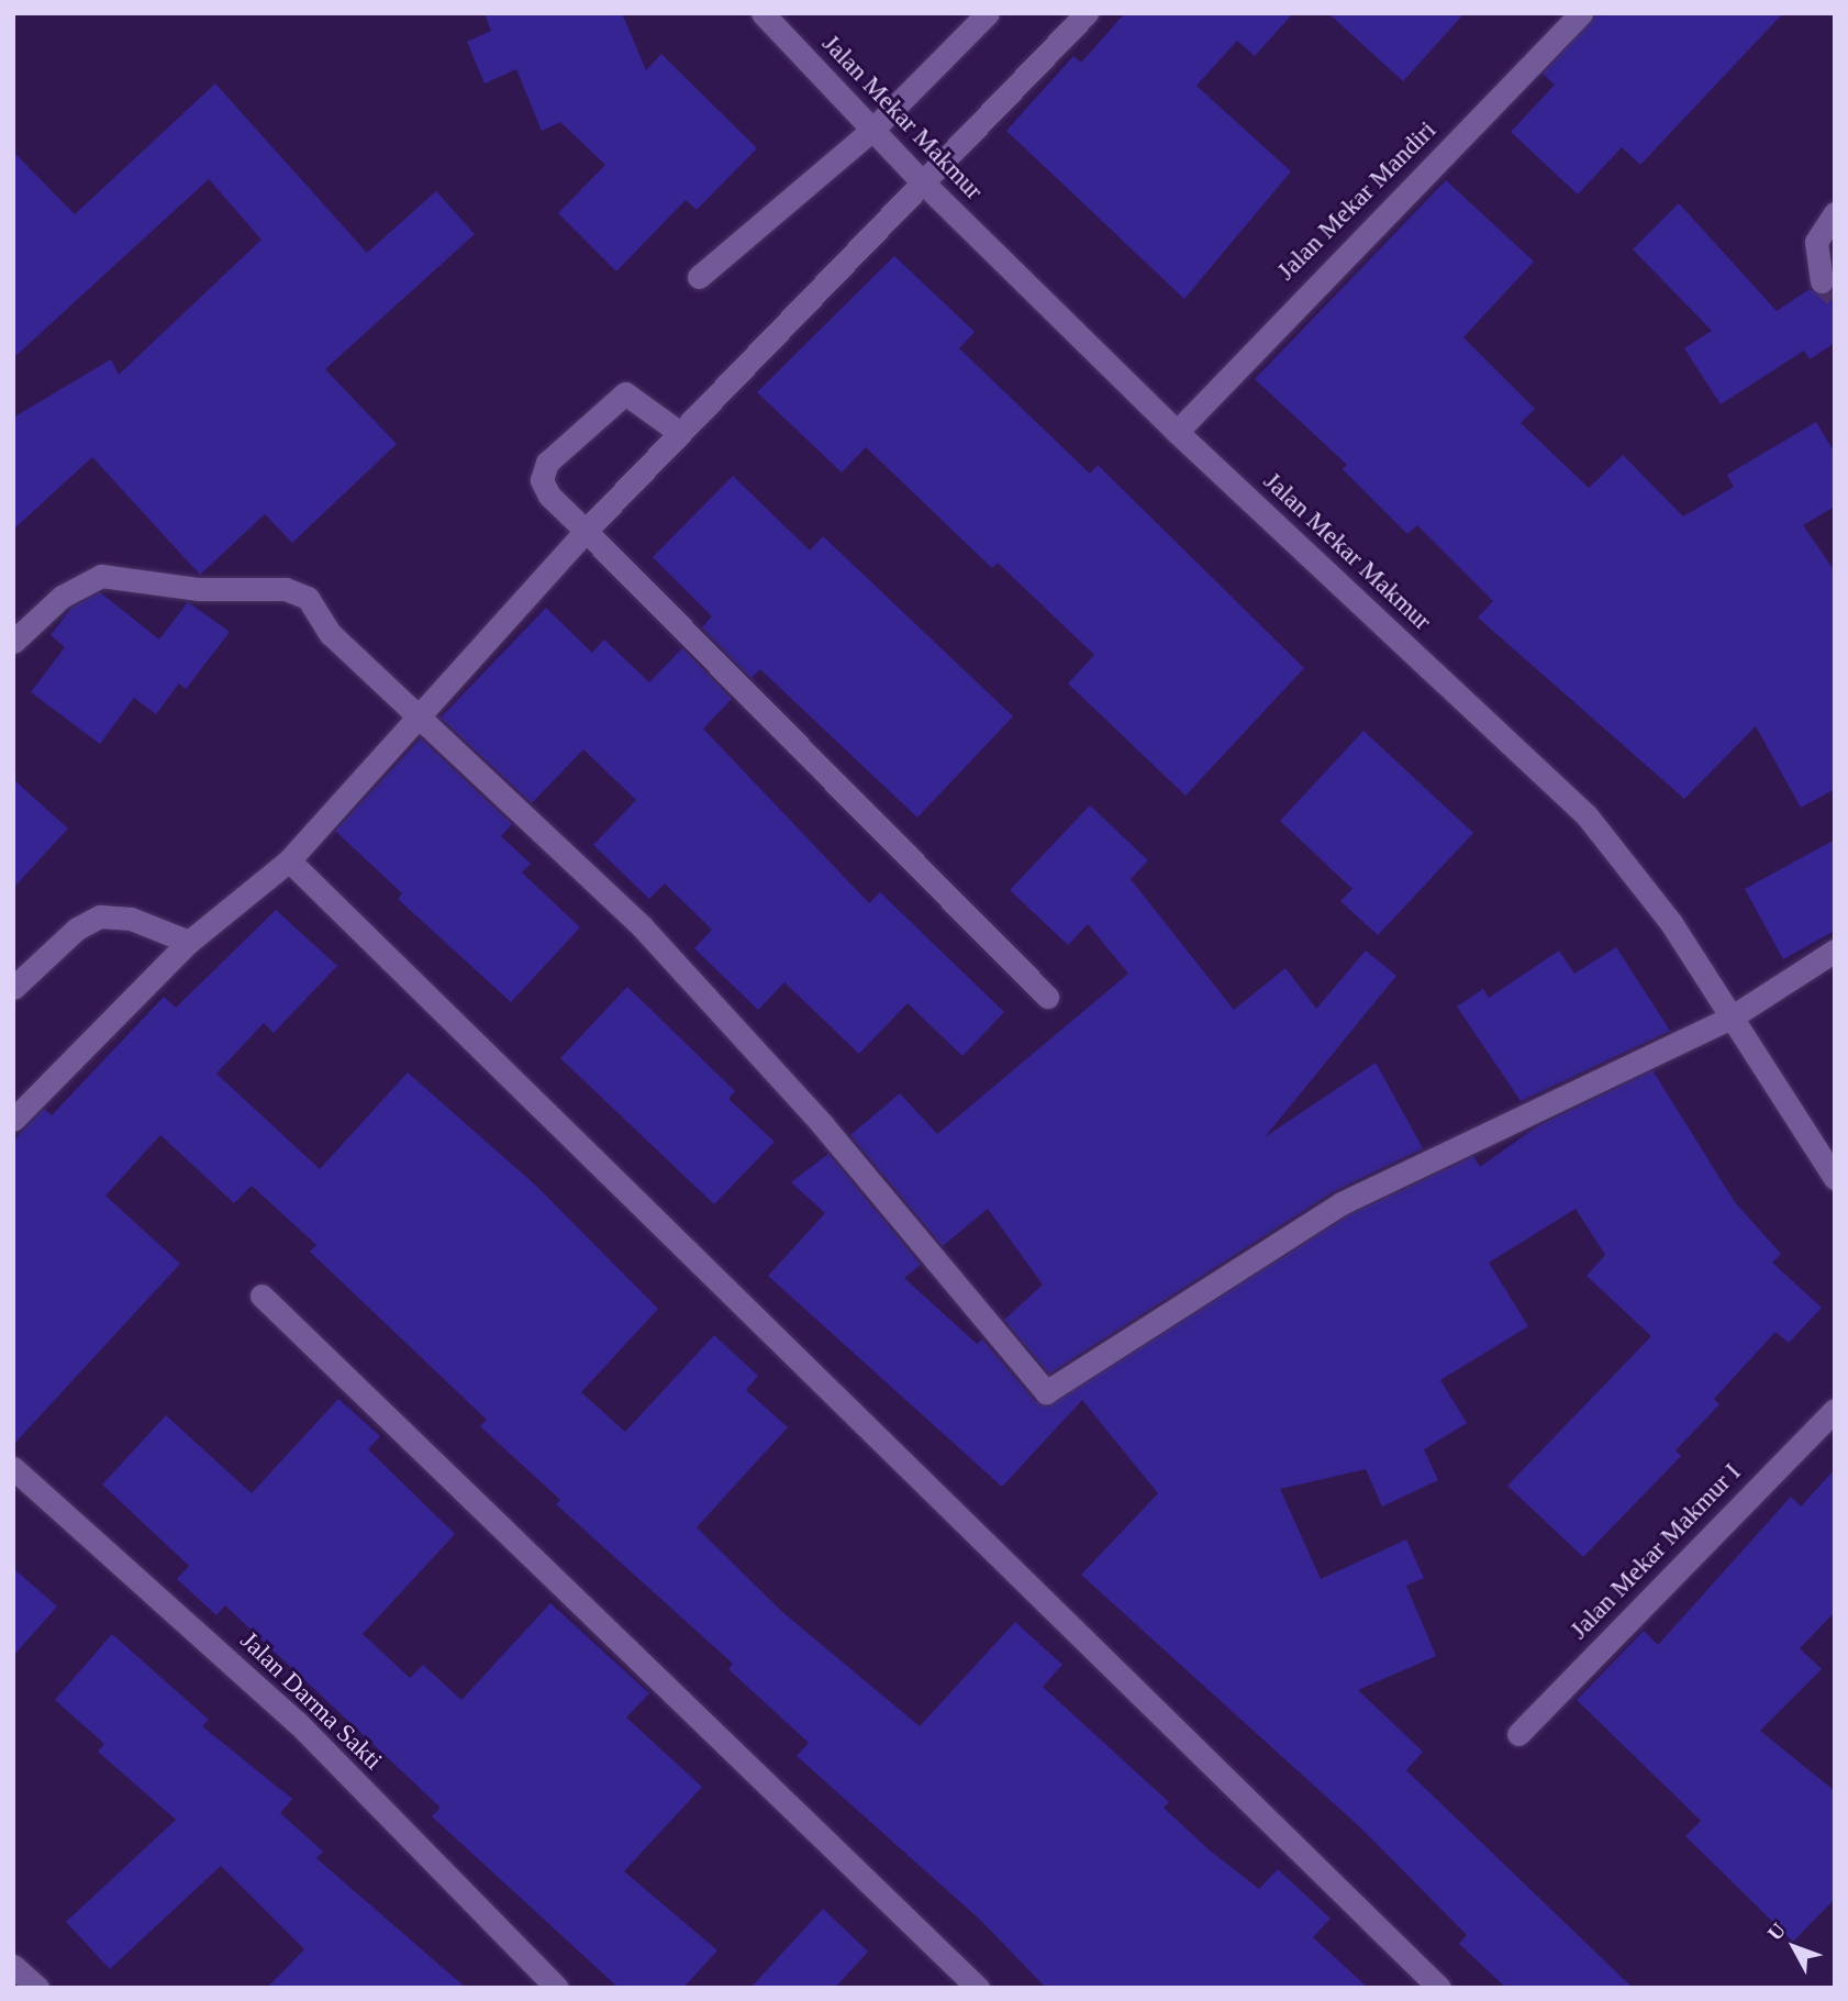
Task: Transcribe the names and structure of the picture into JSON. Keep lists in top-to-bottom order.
{
  "streets": {
    "street": [
      "Jalan Mekar Makmur",
      "Jalan Mekar Mandiri",
      "Jalan Mekar Makmur I",
      "Jalan Darma Sakti"
    ]
  },
  "crossings": [
    ["Jalan Mekar Makmur", "Jalan Mekar Mandiri"]
  ],
  "north": "top left"
}
